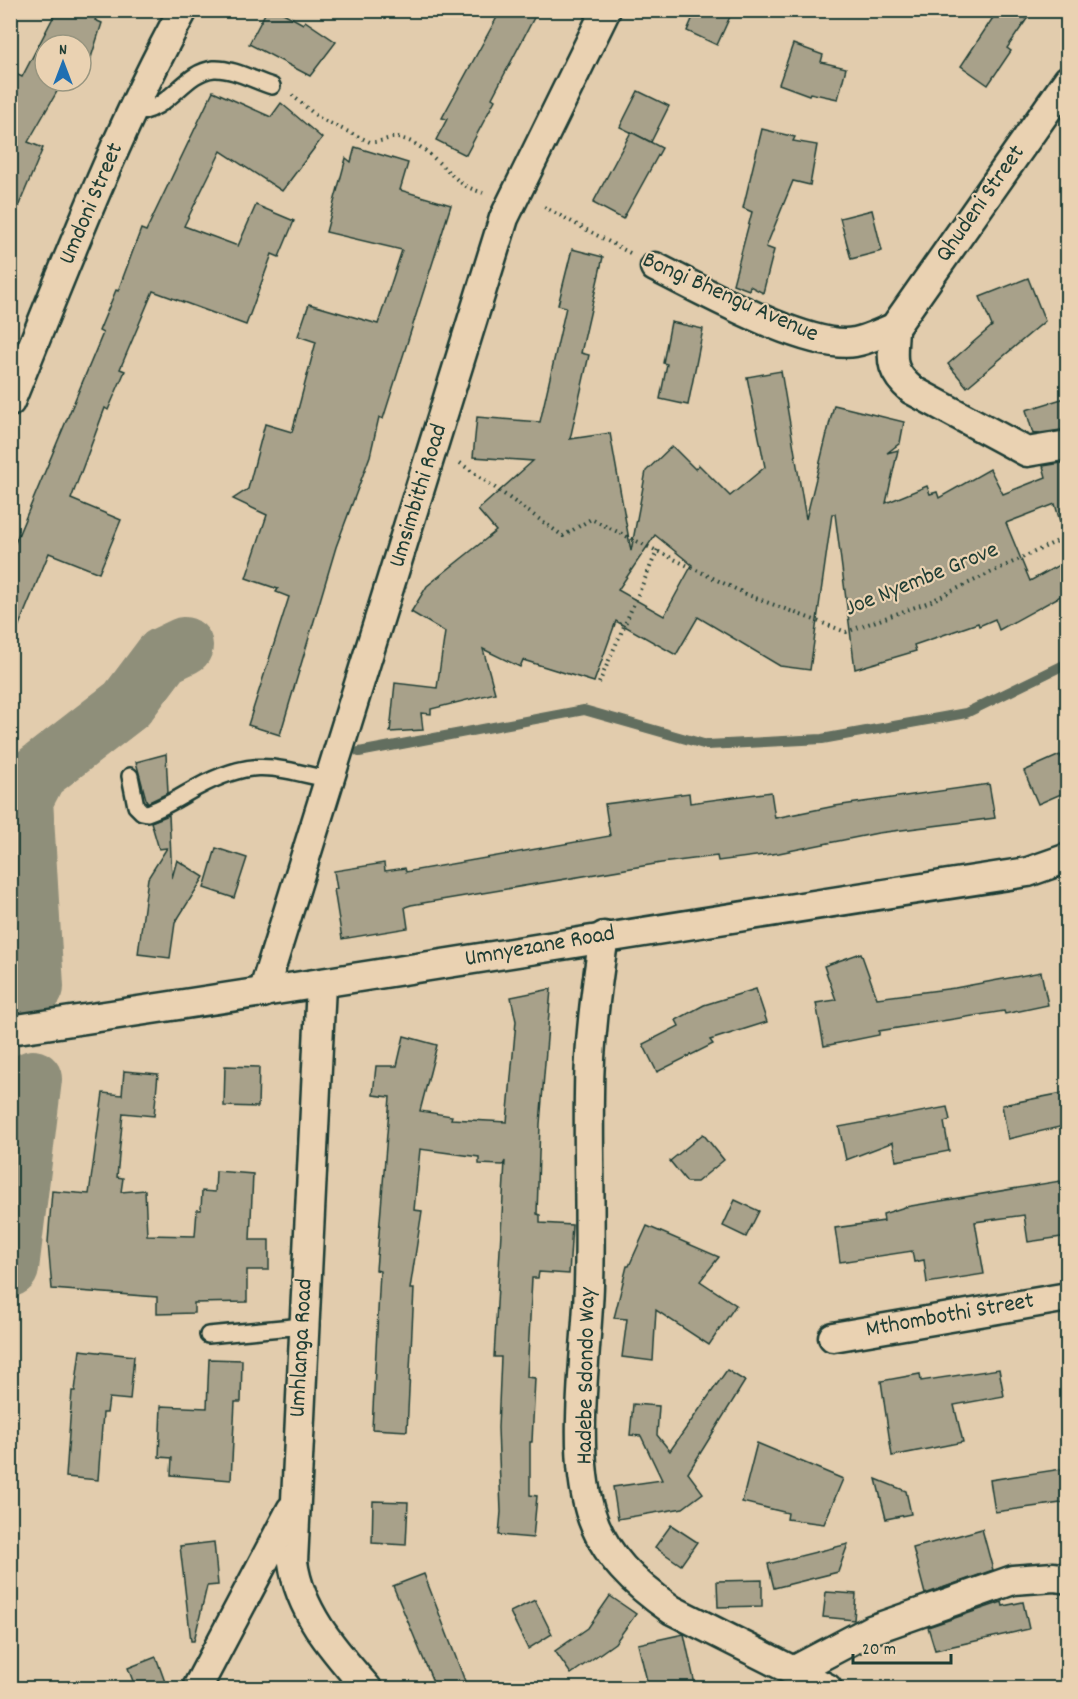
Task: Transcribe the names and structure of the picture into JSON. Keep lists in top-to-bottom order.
{
  "streets": {
    "street": [
      "Umdoni Street",
      "Qhudeni Street",
      "Bongi Bhengu Avenue",
      "Umsimbithi Road",
      "Umnyezane Road",
      "Mthombothi Street",
      "Umhlanga Road",
      "Hadebe Sdondo Way"
    ],
    "path": ["Joe Nyembe Grove"]
  },
  "crossings": [
    ["Qhudeni Street", "Bongi Bhengu Avenue"],
    ["Bongi Bhengu Avenue", "Umsimbithi Road"],
    ["Umsimbithi Road", "Joe Nyembe Grove"],
    ["Umsimbithi Road", "Umnyezane Road"],
    ["Umnyezane Road", "Umhlanga Road"],
    ["Umnyezane Road", "Hadebe Sdondo Way"]
  ],
  "scale_bar": "20 m",
  "north": "top"
}
